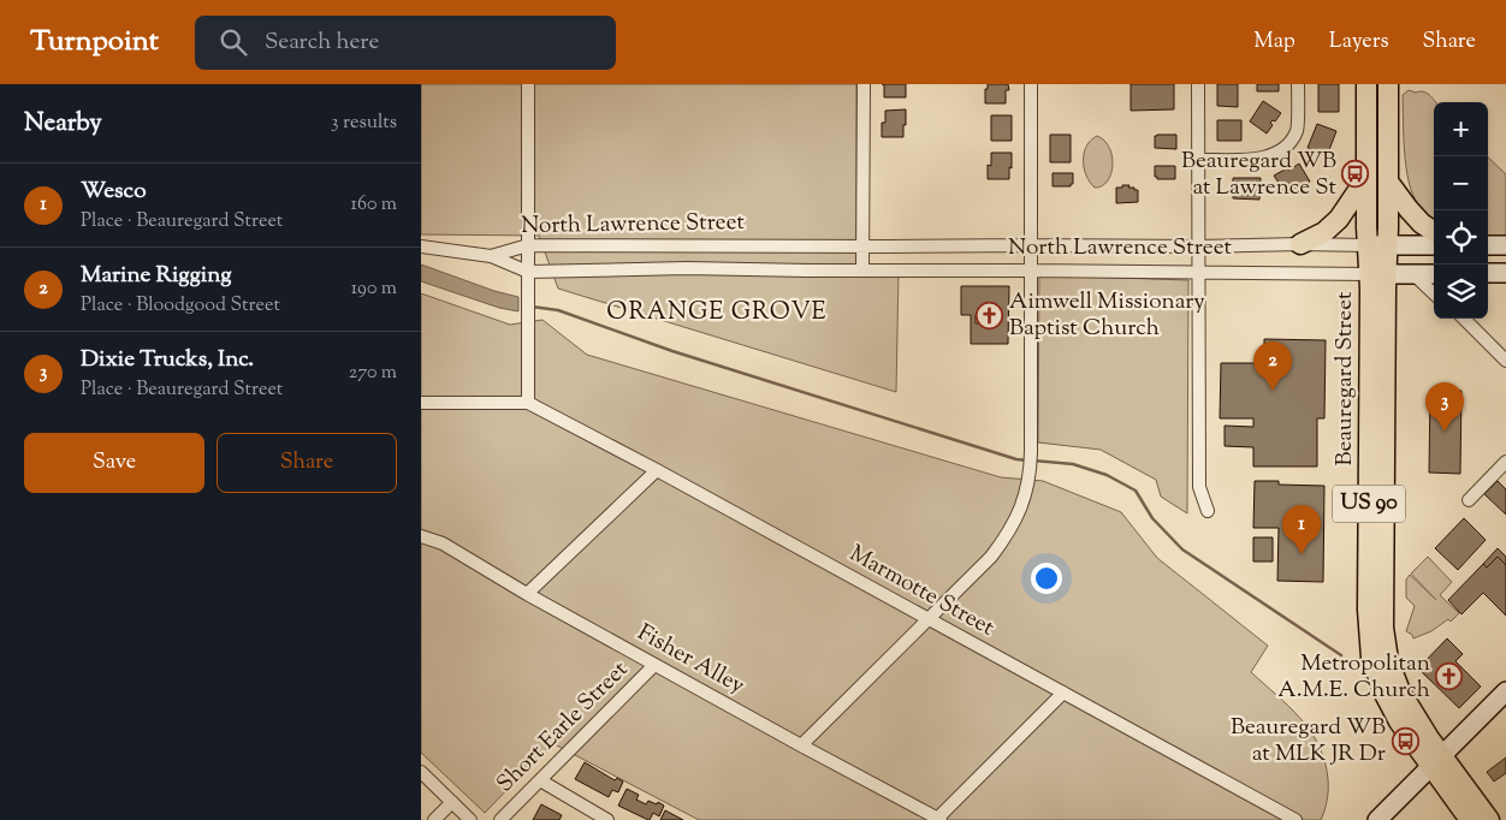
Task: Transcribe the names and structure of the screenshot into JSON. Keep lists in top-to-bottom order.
{
  "streets": {
    "main road": ["Beauregard Street", "US 90"],
    "street": [
      "North Lawrence Street",
      "Marmotte Street",
      "Fisher Alley",
      "Short Earle Street"
    ]
  },
  "crossings": [
    ["North Lawrence Street", "Beauregard Street"],
    ["Beauregard Street", "US 90"],
    ["Fisher Alley", "Short Earle Street"]
  ],
  "districts": ["ORANGE GROVE"],
  "places": {
    "bus stop": ["Beauregard WB at Lawrence St", "Beauregard WB at MLK JR Dr"],
    "church": ["Aimwell Missionary Baptist Church", "Metropolitan A.M.E. Church"]
  },
  "page": {
    "header": "Turnpoint",
    "search": "Search here",
    "nav": ["Map", "Layers", "Share"],
    "heading": ["Nearby", "3 results"],
    "map_buttons": ["+", "−"],
    "list": [
      {
        "mark": "1",
        "name": "Wesco",
        "note": "Place · Beauregard Street",
        "value": "160 m"
      },
      {
        "mark": "2",
        "name": "Marine Rigging",
        "note": "Place · Bloodgood Street",
        "value": "190 m"
      },
      {
        "mark": "3",
        "name": "Dixie Trucks, Inc.",
        "note": "Place · Beauregard Street",
        "value": "270 m"
      }
    ],
    "pins": ["2", "3", "1"],
    "buttons": ["Save", "Share"]
  }
}
